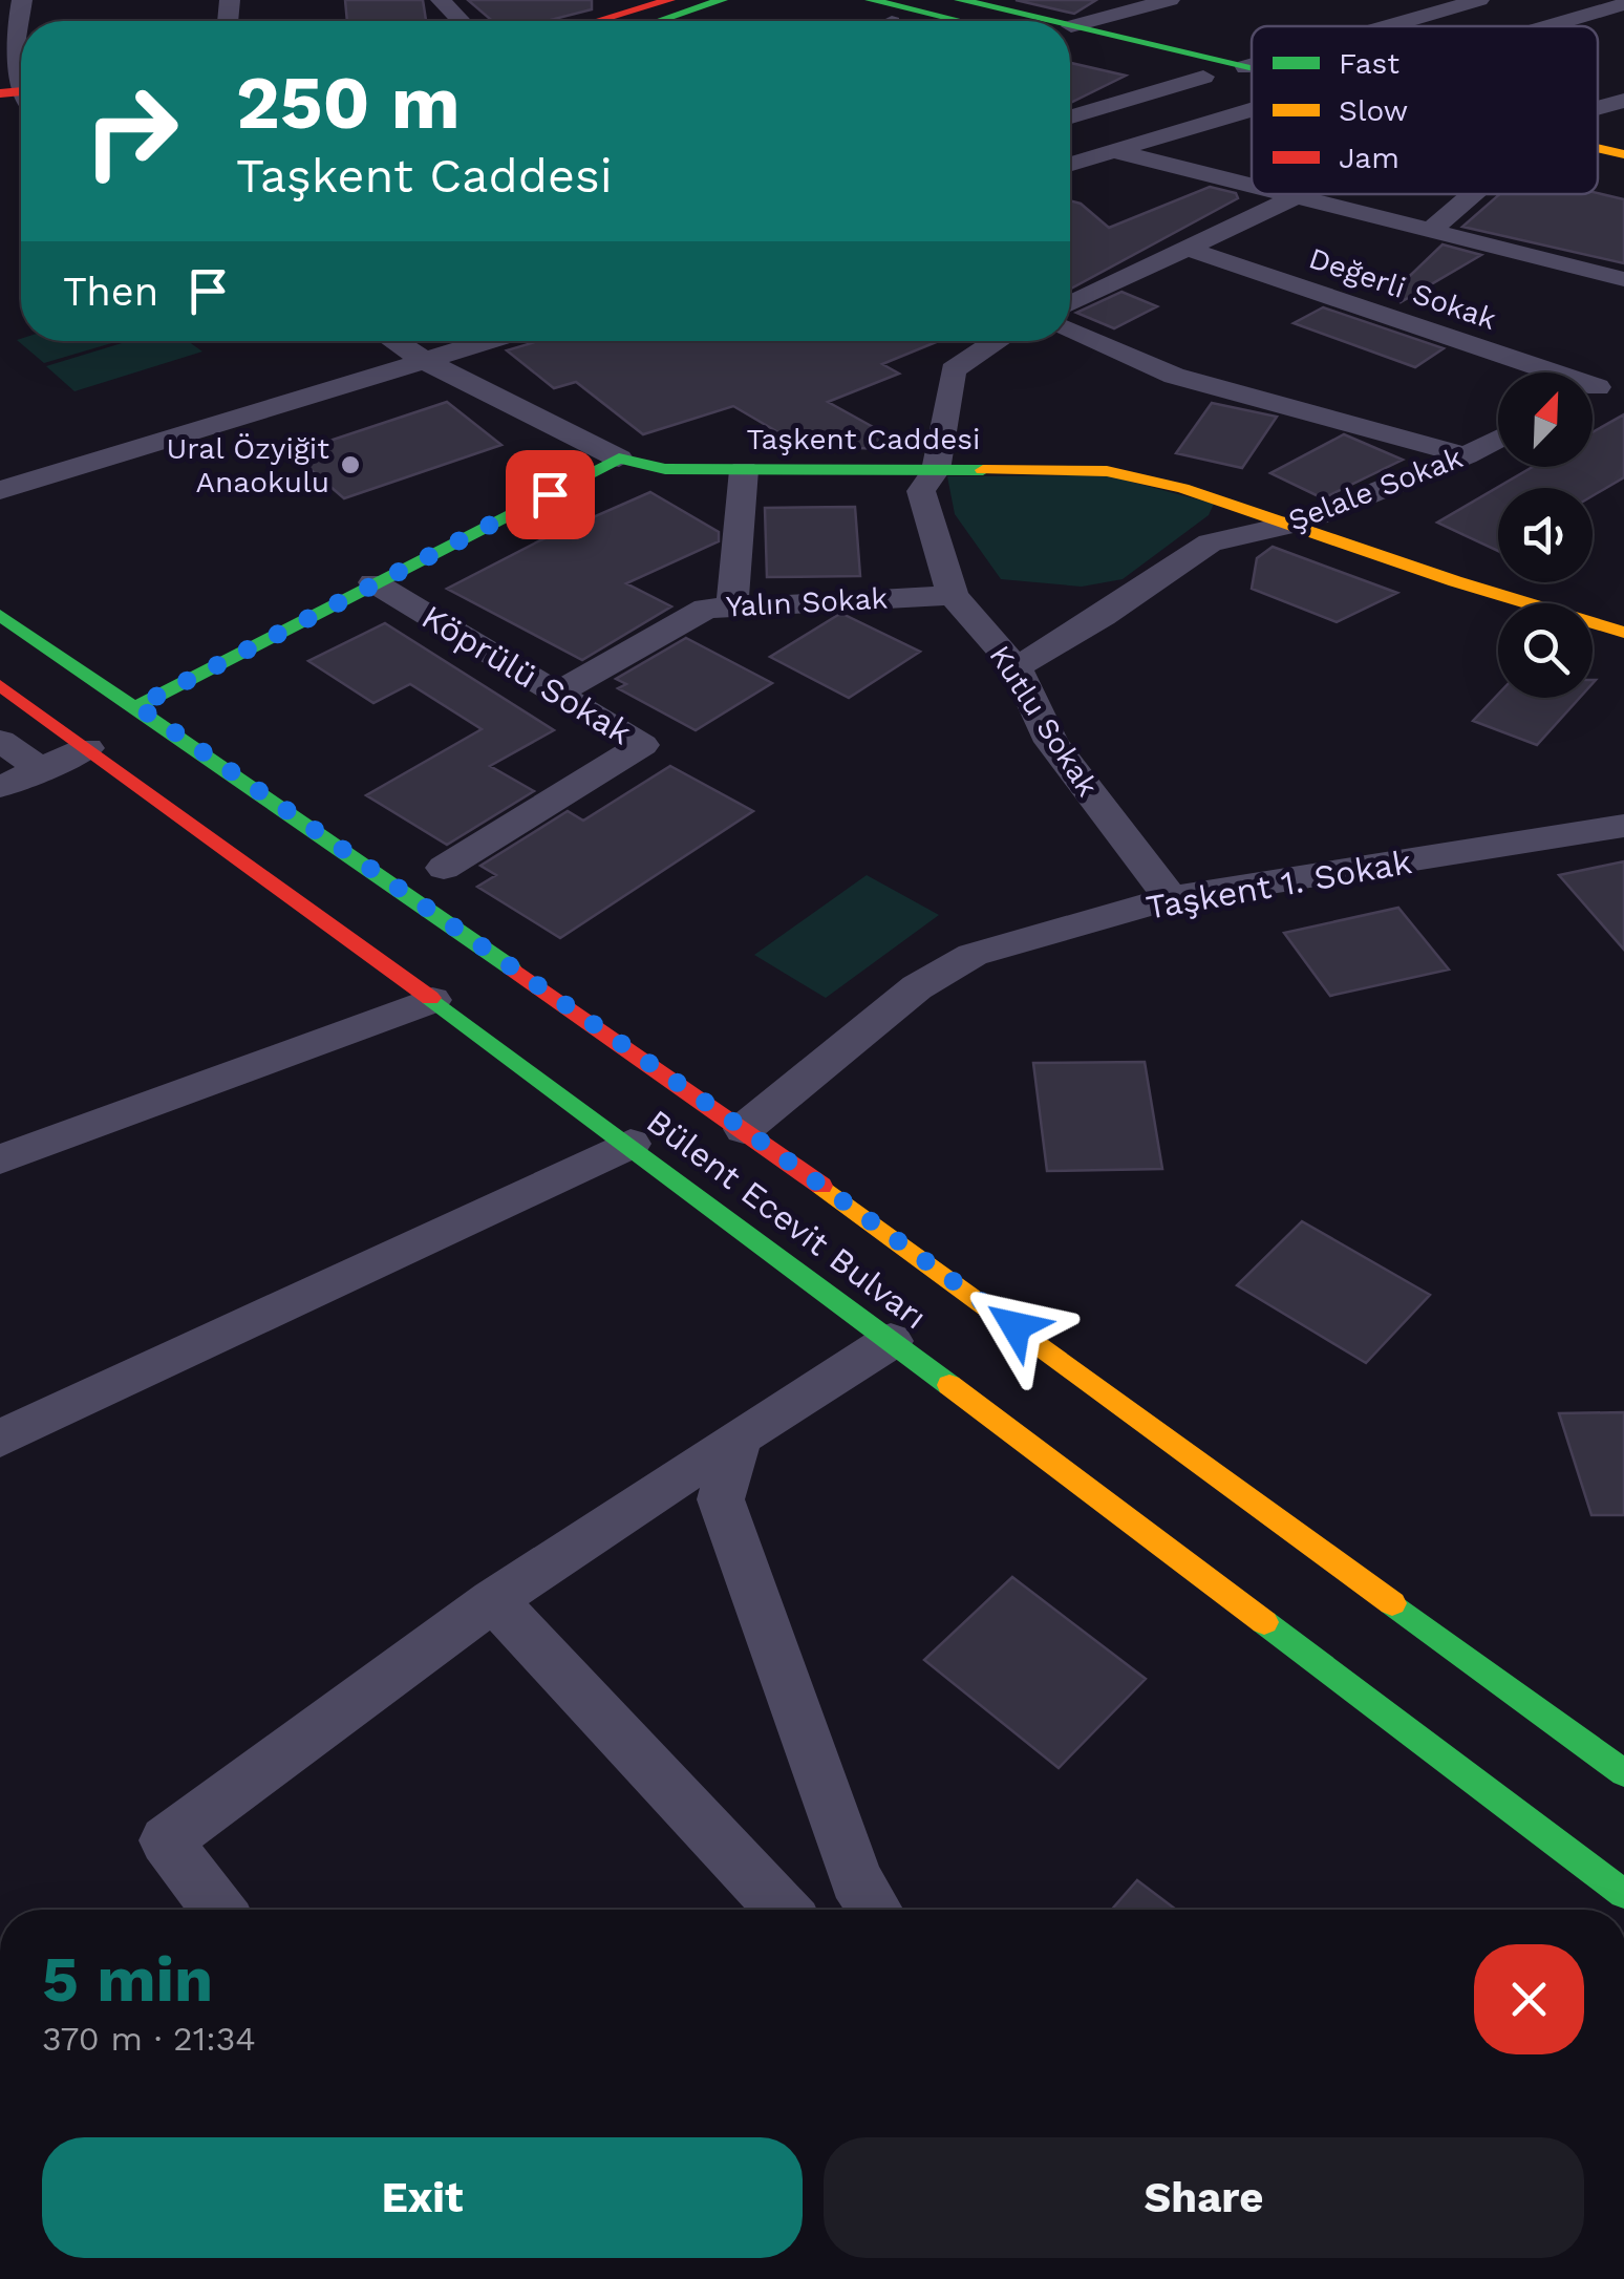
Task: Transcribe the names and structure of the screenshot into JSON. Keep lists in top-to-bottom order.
{
  "streets": {
    "main road": ["Taşkent Caddesi", "Bülent Ecevit Bulvarı"],
    "street": [
      "Değerli Sokak",
      "Şelale Sokak",
      "Yalın Sokak",
      "Köprülü Sokak",
      "Kutlu Sokak",
      "Taşkent 1. Sokak"
    ]
  },
  "crossings": [
    ["Taşkent Caddesi", "Şelale Sokak"],
    ["Taşkent Caddesi", "Kutlu Sokak"],
    ["Şelale Sokak", "Kutlu Sokak"],
    ["Yalın Sokak", "Köprülü Sokak"],
    ["Yalın Sokak", "Kutlu Sokak"],
    ["Kutlu Sokak", "Taşkent 1. Sokak"],
    ["Taşkent 1. Sokak", "Bülent Ecevit Bulvarı"]
  ],
  "places": ["Ural Özyiğit Anaokulu"],
  "legend": ["Fast", "Slow", "Jam"],
  "north": "top right",
  "page": {
    "turn": ["250 m", "Taşkent Caddesi"],
    "then": "Then",
    "heading": ["5 min", "370 m · 21:34"],
    "buttons": ["Exit", "Share"]
  }
}
